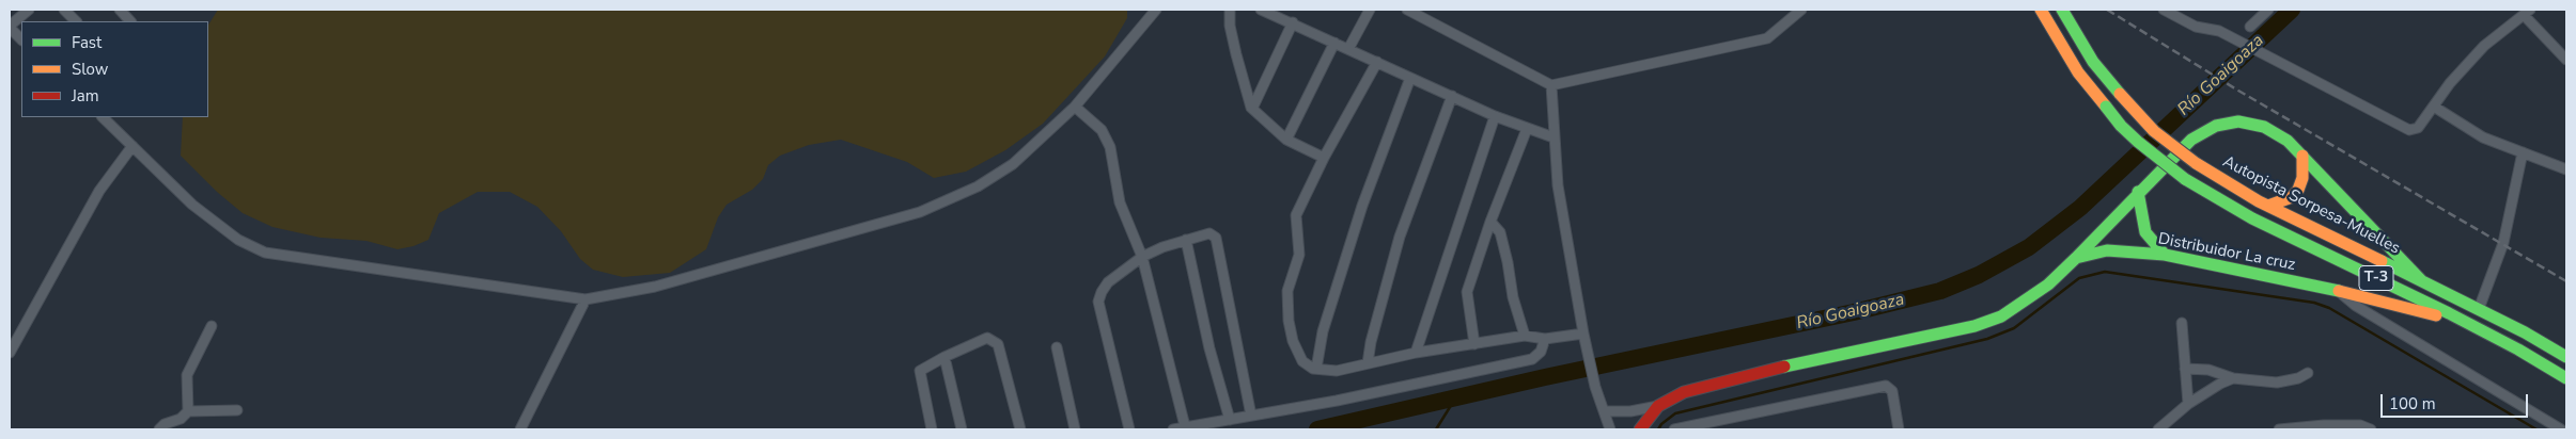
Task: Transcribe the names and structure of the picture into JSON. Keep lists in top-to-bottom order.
{
  "streets": {
    "main road": ["Autopista Sorpesa-Muelles", "Distribuidor La cruz", "T-3"]
  },
  "crossings": [
    ["Distribuidor La cruz", "T-3"]
  ],
  "water": ["Río Goaigoaza"],
  "legend": ["Fast", "Slow", "Jam"],
  "scale_bar": "100 m"
}
